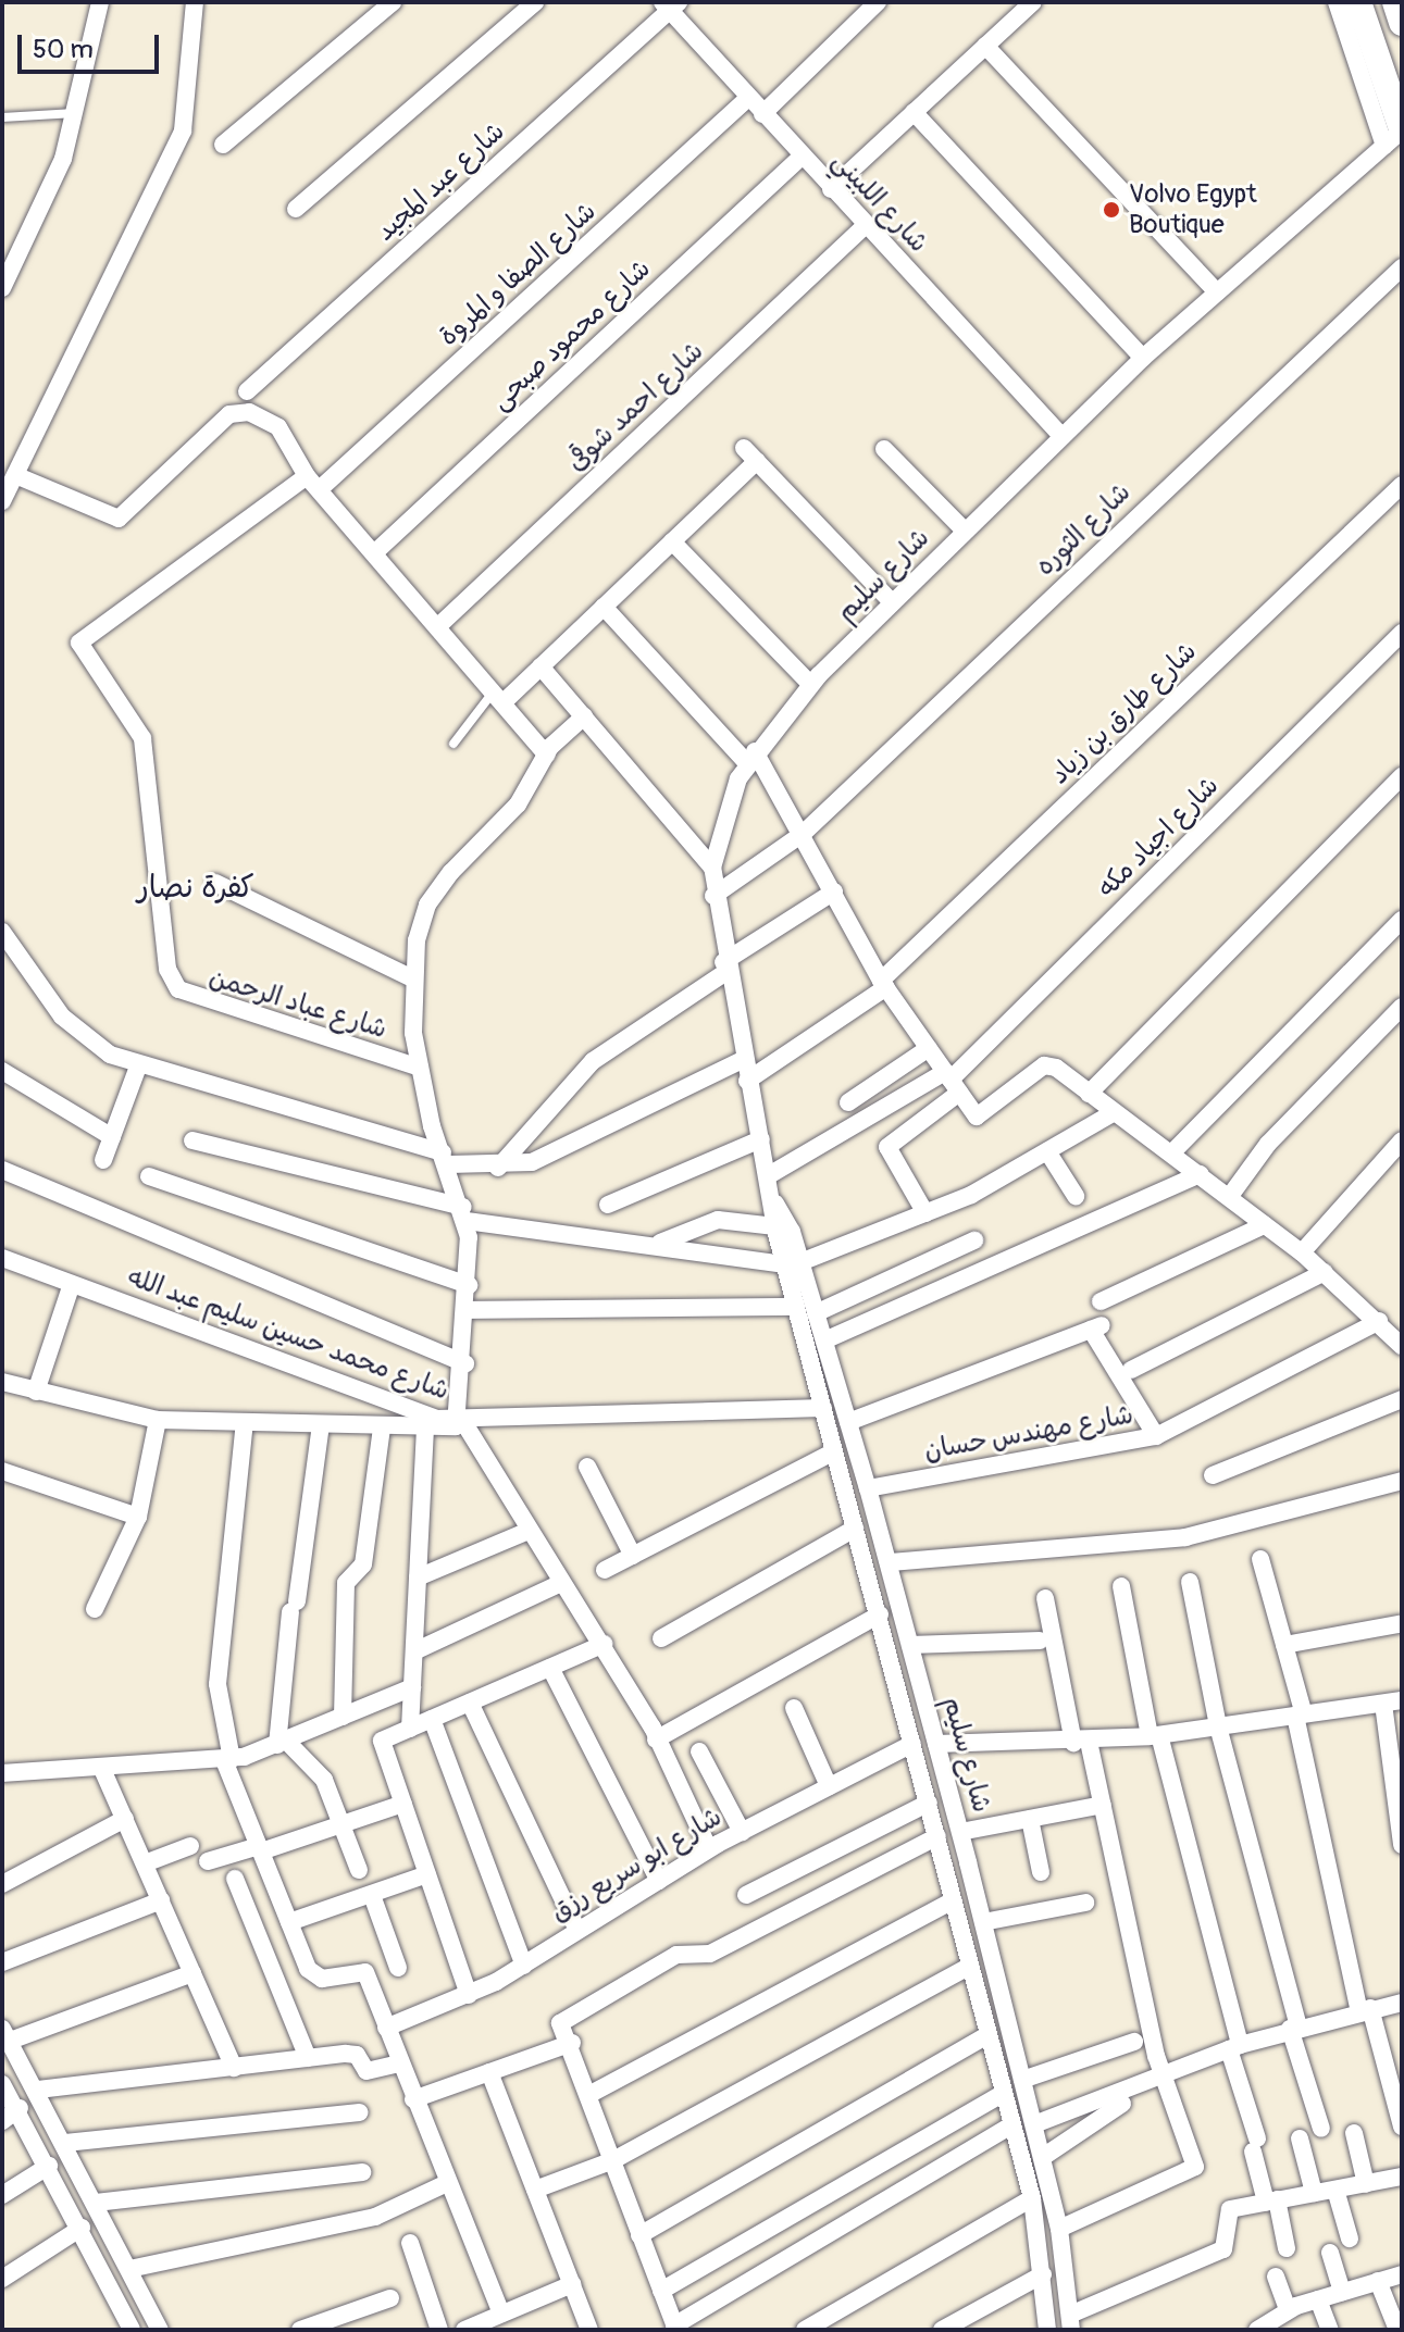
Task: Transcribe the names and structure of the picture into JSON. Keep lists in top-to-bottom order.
{
  "streets": {
    "street": [
      "شارع عبد المجيد",
      "شارع اللبيني",
      "شارع الصفا و المروة",
      "شارع محمود صبحى",
      "شارع احمد شوقى",
      "شارع الثوره",
      "شارع سليم",
      "شارع طارق بن زياد",
      "شارع اجياد مكه",
      "شارع عباد الرحمن",
      "شارع محمد حسين سليم عبد الله",
      "شارع مهندس حسان",
      "شارع ابو سريع رزق"
    ]
  },
  "crossings": [
    ["شارع عبد المجيد", "شارع اللبيني"],
    ["شارع اللبيني", "شارع الصفا و المروة"],
    ["شارع اللبيني", "شارع محمود صبحى"],
    ["شارع اللبيني", "شارع احمد شوقى"],
    ["شارع اللبيني", "شارع سليم"],
    ["شارع الثوره", "شارع سليم"],
    ["شارع سليم", "شارع طارق بن زياد"],
    ["شارع سليم", "شارع محمد حسين سليم عبد الله"],
    ["شارع سليم", "شارع مهندس حسان"],
    ["شارع سليم", "شارع ابو سريع رزق"]
  ],
  "districts": ["كفرة نصار"],
  "places": ["Volvo Egypt Boutique"],
  "scale_bar": "50 m"
}
